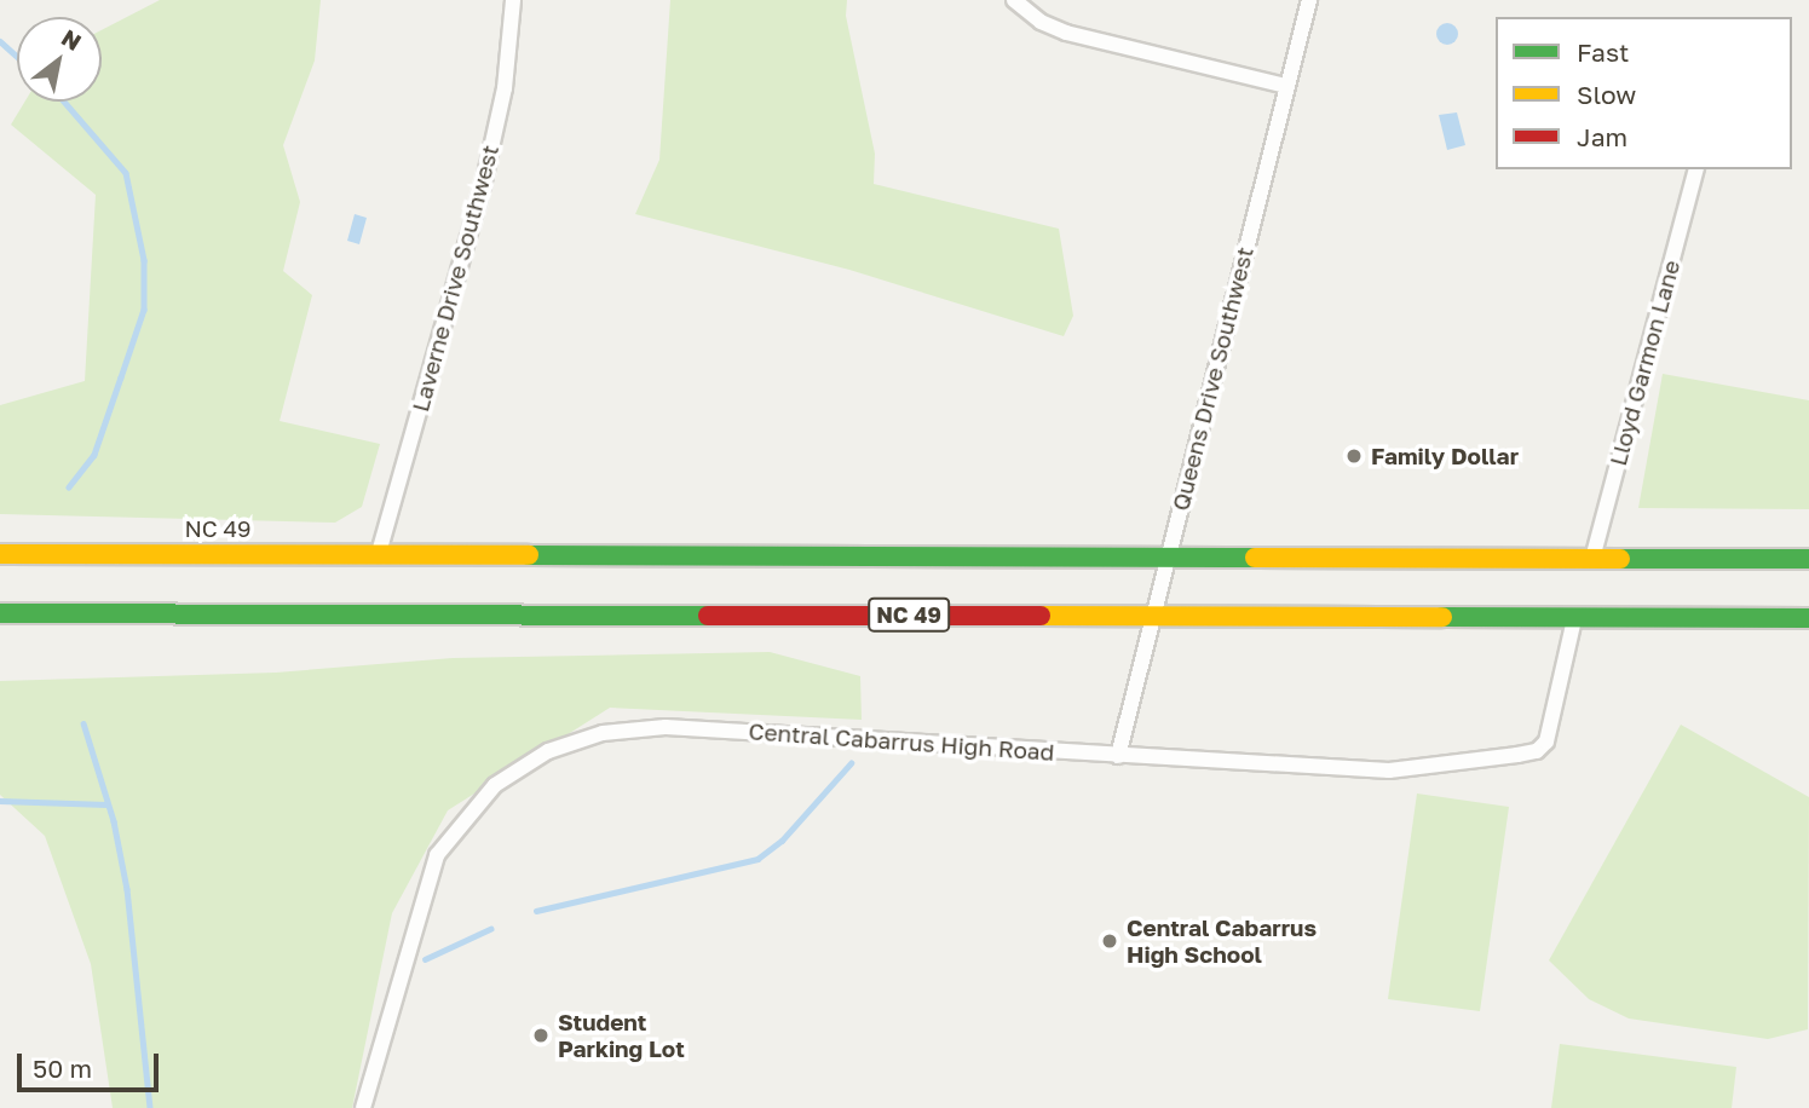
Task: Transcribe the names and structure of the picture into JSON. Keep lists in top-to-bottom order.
{
  "streets": {
    "highway": ["NC 49"],
    "street": [
      "Laverne Drive Southwest",
      "Lloyd Garmon Lane",
      "Queens Drive Southwest",
      "Central Cabarrus High Road"
    ]
  },
  "crossings": [
    ["Laverne Drive Southwest", "NC 49"],
    ["Lloyd Garmon Lane", "NC 49"],
    ["Queens Drive Southwest", "NC 49"],
    ["Queens Drive Southwest", "Central Cabarrus High Road"],
    ["NC 49", "Central Cabarrus High Road"]
  ],
  "places": ["Family Dollar", "Central Cabarrus High School", "Student Parking Lot"],
  "legend": ["Fast", "Slow", "Jam"],
  "scale_bar": "50 m",
  "north": "top right"
}
